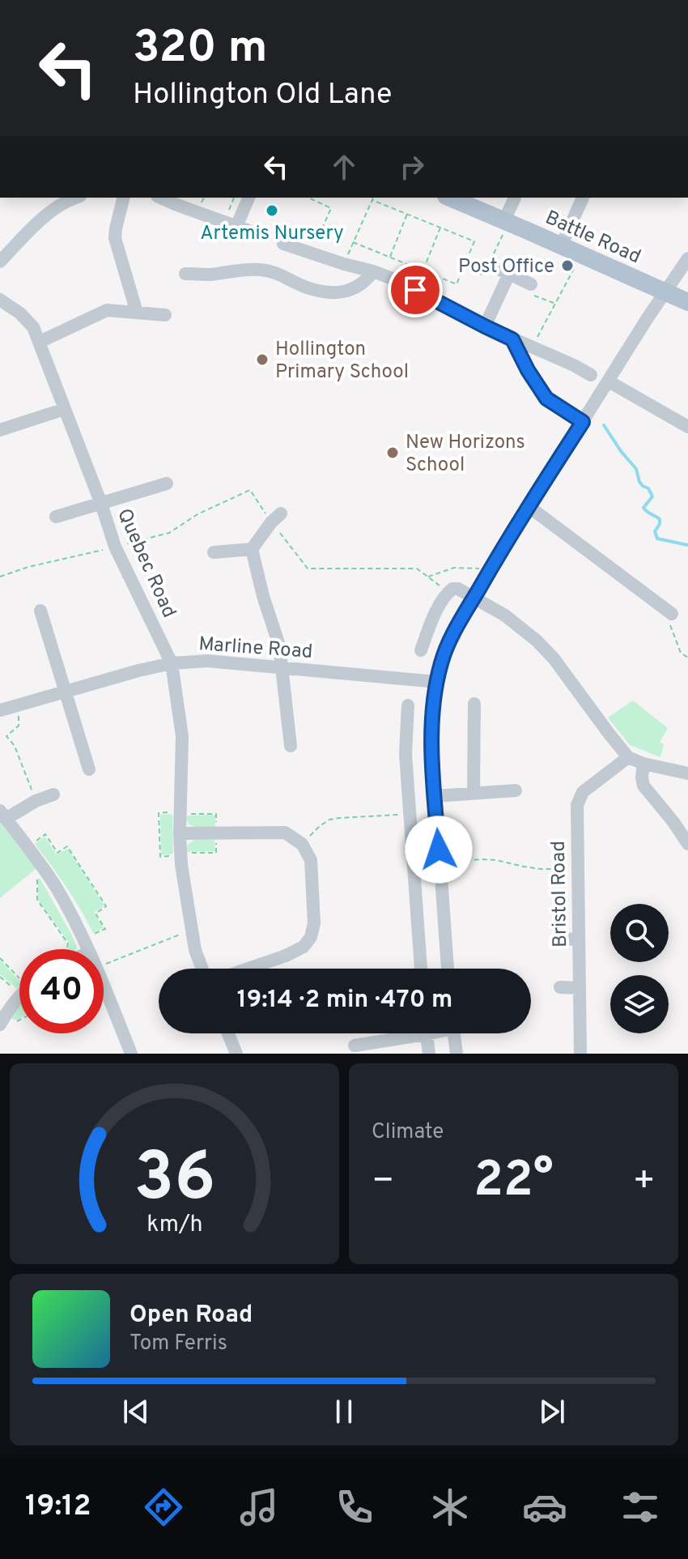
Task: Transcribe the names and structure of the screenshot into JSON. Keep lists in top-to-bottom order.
{
  "streets": {
    "main road": ["Battle Road"],
    "street": ["Quebec Road", "Marline Road", "Bristol Road"]
  },
  "crossings": [
    ["Quebec Road", "Marline Road"]
  ],
  "places": [
    "Artemis Nursery",
    "Post Office",
    "Hollington Primary School",
    "New Horizons School"
  ],
  "page": {
    "turn": ["320 m", "Hollington Old Lane"],
    "limit": "40",
    "trip": "19:14 · 2 min · 470 m",
    "tile": "Climate",
    "heat": ["−", "22°", "+"],
    "song": ["Open Road", "Tom Ferris"],
    "tabs": "19:12",
    "gauge": ["36", "km/h"]
  }
}
